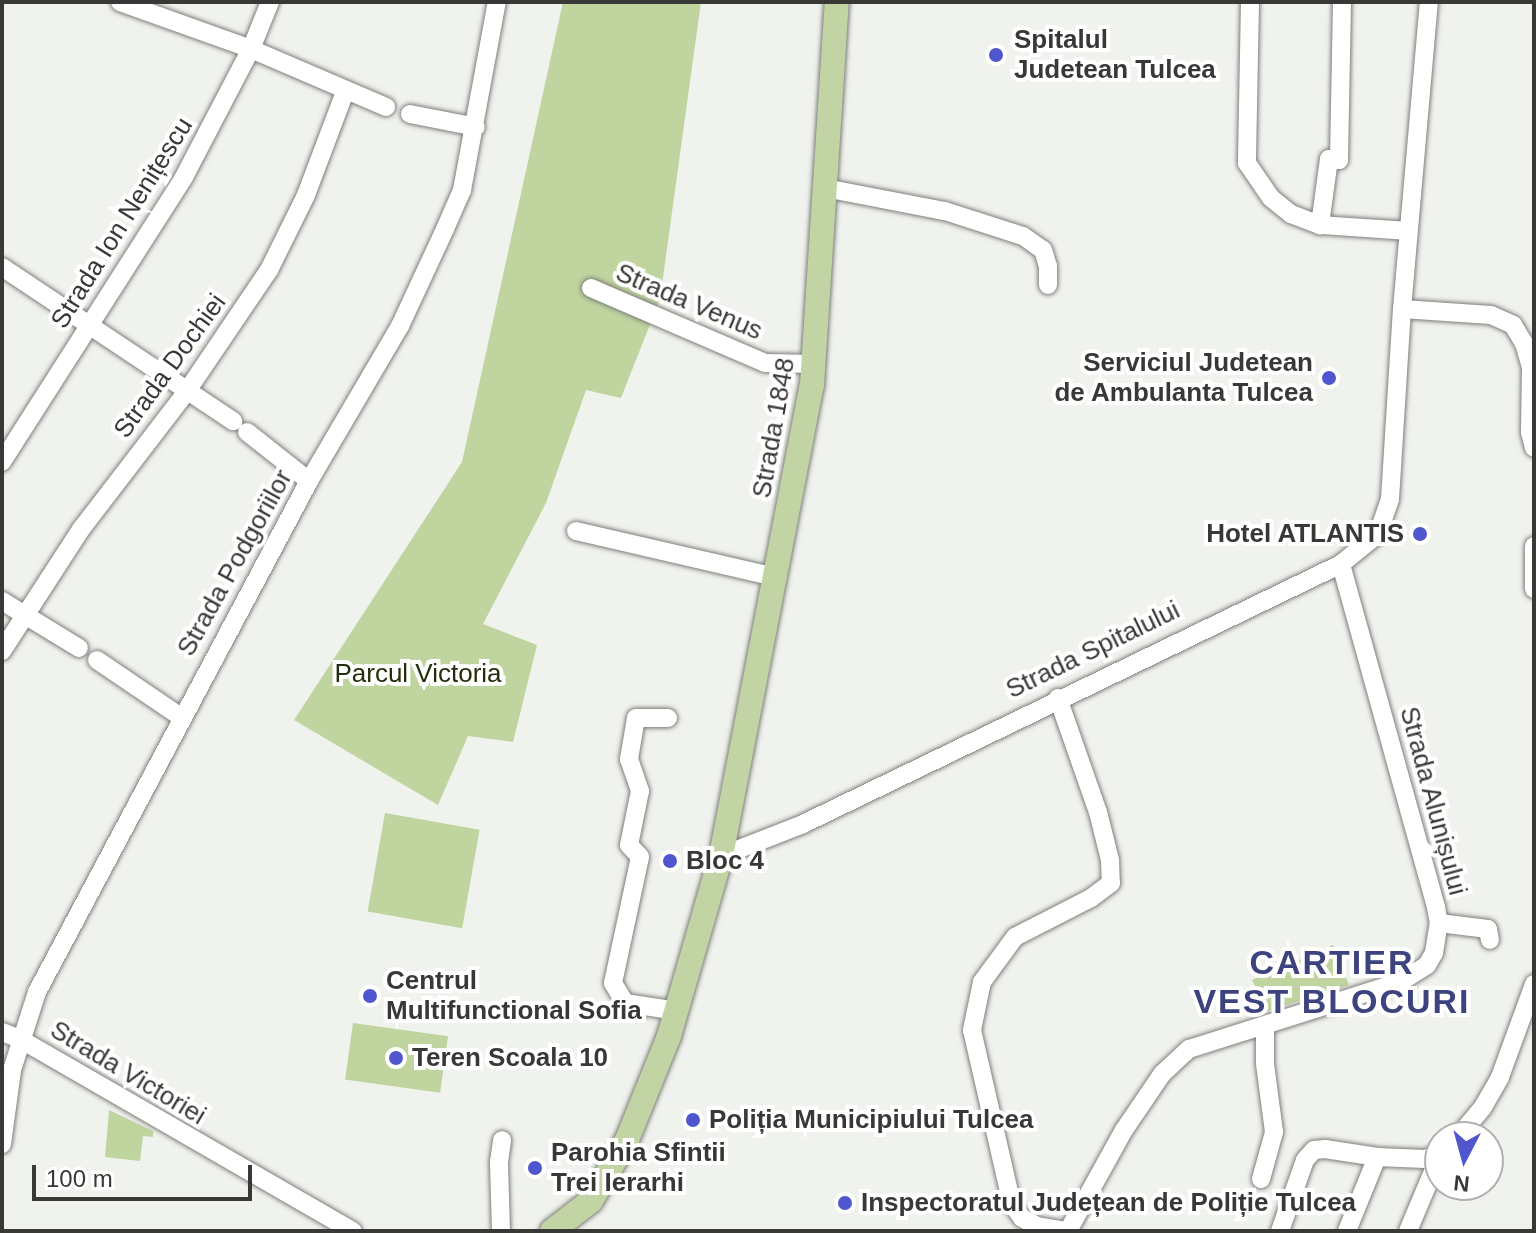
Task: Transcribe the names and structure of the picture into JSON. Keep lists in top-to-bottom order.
{
  "streets": {
    "main road": ["Strada 1848"],
    "street": [
      "Strada Ion Nenițescu",
      "Strada Venus",
      "Strada Dochiei",
      "Strada Podgoriilor",
      "Strada Spitalului",
      "Strada Alunișului",
      "Strada Victoriei"
    ]
  },
  "crossings": [
    ["Strada Venus", "Strada 1848"],
    ["Strada 1848", "Strada Spitalului"],
    ["Strada Podgoriilor", "Strada Victoriei"],
    ["Strada Spitalului", "Strada Alunișului"]
  ],
  "districts": ["CARTIER VEST BLOCURI"],
  "parks": ["Parcul Victoria"],
  "places": [
    "Spitalul Judetean Tulcea",
    "Serviciul Judetean de Ambulanta Tulcea",
    "Hotel ATLANTIS",
    "Bloc 4",
    "Centrul Multifunctional Sofia",
    "Teren Scoala 10",
    "Poliția Municipiului Tulcea",
    "Parohia Sfintii Trei Ierarhi",
    "Inspectoratul Județean de Poliție Tulcea"
  ],
  "scale_bar": "100 m",
  "north": "bottom"
}
